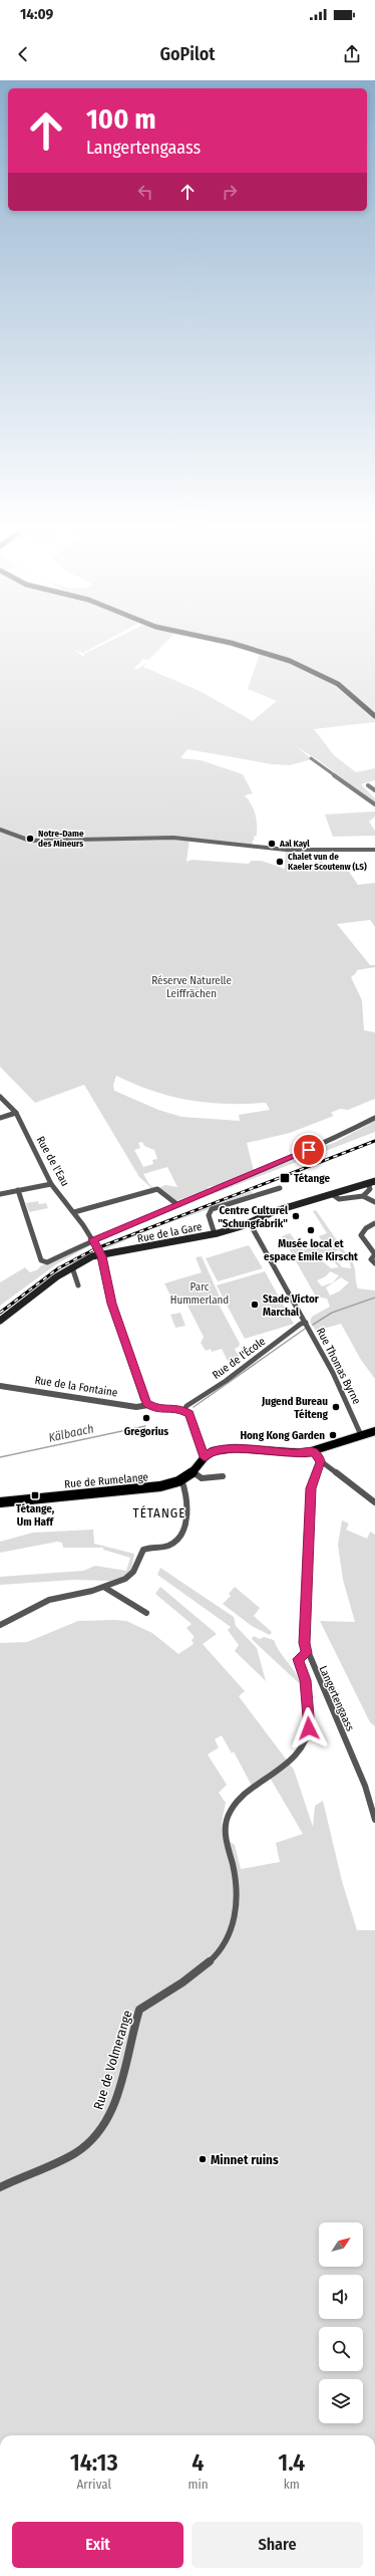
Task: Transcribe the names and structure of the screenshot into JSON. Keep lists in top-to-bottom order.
{
  "streets": {
    "main road": ["Rue de la Gare", "Rue de Rumelange"],
    "street": [
      "Rue de l'Eau",
      "Rue de l'École",
      "Rue Thomas Byrne",
      "Rue de la Fontaine",
      "Langertengaass",
      "Rue de Volmerange"
    ]
  },
  "crossings": [
    ["Rue de l'Eau", "Rue de la Gare"],
    ["Rue de l'École", "Rue Thomas Byrne"],
    ["Langertengaass", "Rue de Volmerange"]
  ],
  "districts": ["TÉTANGE"],
  "water": ["Kälbaach"],
  "parks": ["Réserve Naturelle Leiffrächen", "Parc Hummerland"],
  "places": {
    "other": [
      "Notre-Dame des Mineurs",
      "Aal Kayl",
      "Chalet vun de Kaeler Scoutenw (LS)",
      "Centre Culturel \"Schungfabrik\"",
      "Musée local et espace Emile Kirscht",
      "Stade Victor Marchal",
      "Jugend Bureau Téiteng",
      "Gregorius",
      "Hong Kong Garden",
      "Minnet ruins"
    ],
    "transit": ["Tétange", "Tétange, Um Haff"]
  },
  "north": "top right",
  "page": {
    "status": "14:09",
    "header": "GoPilot",
    "turn": ["100 m", "Langertengaass"],
    "eta": [
      "14:13",
      "Arrival",
      "4",
      "min",
      "1.4",
      "km"
    ],
    "buttons": ["Exit", "Share"]
  }
}
